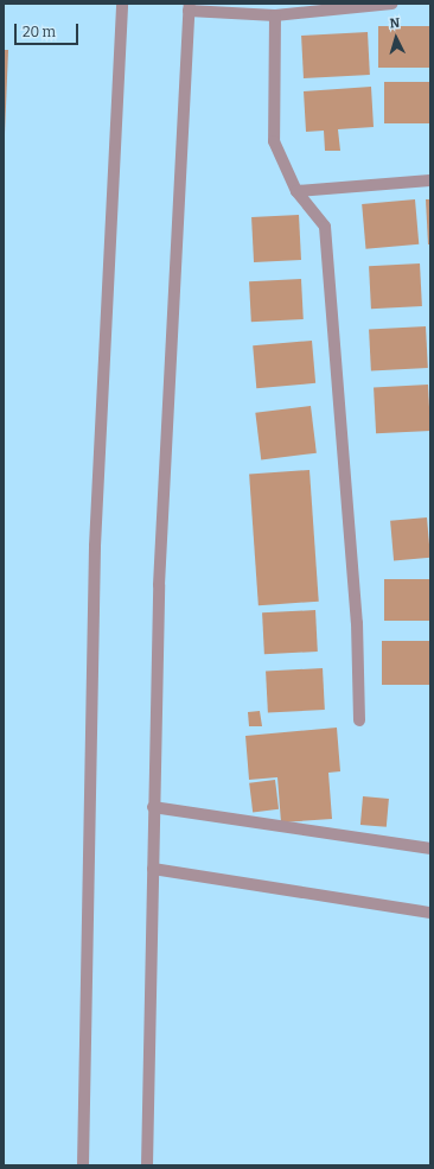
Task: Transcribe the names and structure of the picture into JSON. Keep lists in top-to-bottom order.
{
  "scale_bar": "20 m",
  "north": "top"
}
